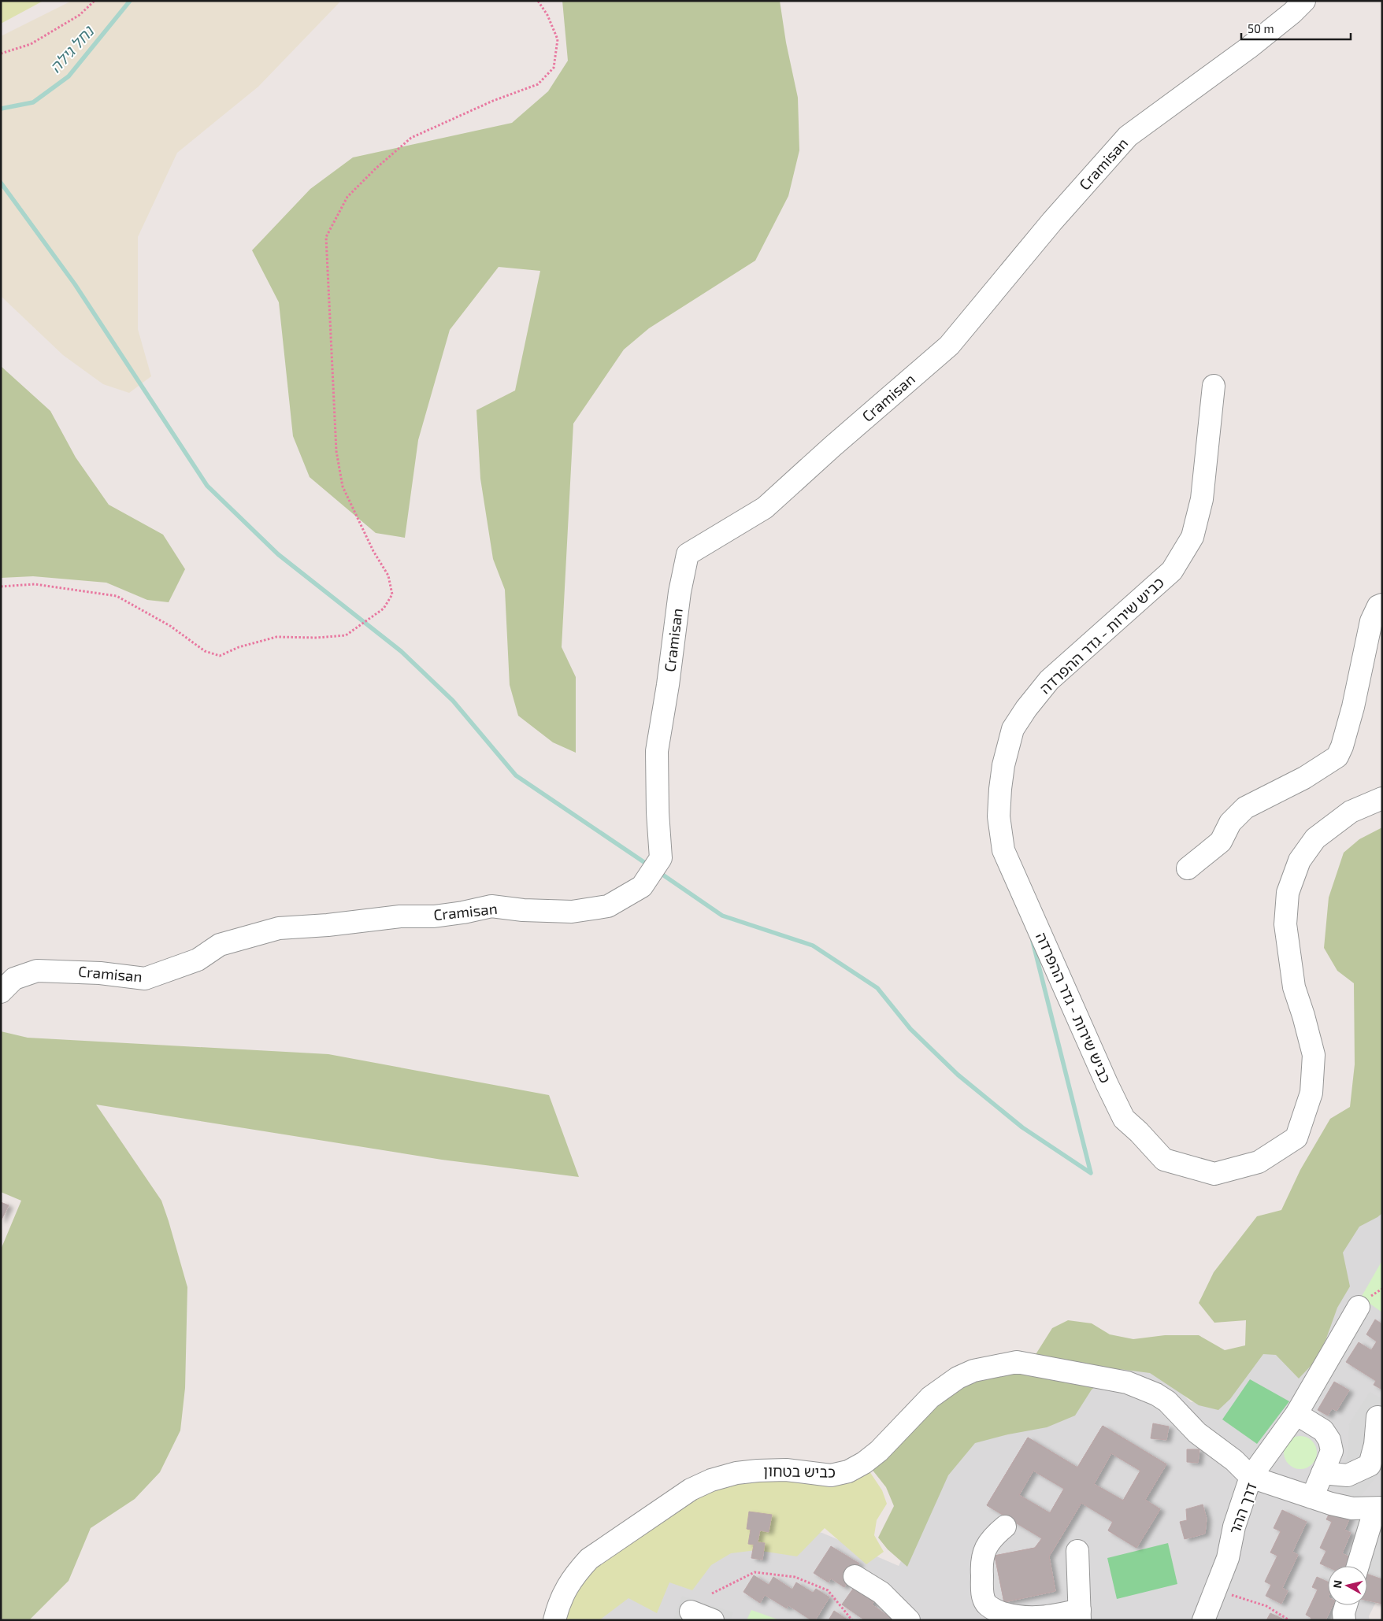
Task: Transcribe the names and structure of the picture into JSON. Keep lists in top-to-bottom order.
{
  "streets": {
    "street": [
      "Cramisan",
      "כביש שירות - גדר ההפרדה",
      "כביש בטחון",
      "דרך ההר"
    ]
  },
  "crossings": [
    ["כביש בטחון", "דרך ההר"]
  ],
  "water": ["נחל גילה"],
  "scale_bar": "50 m",
  "north": "left"
}
